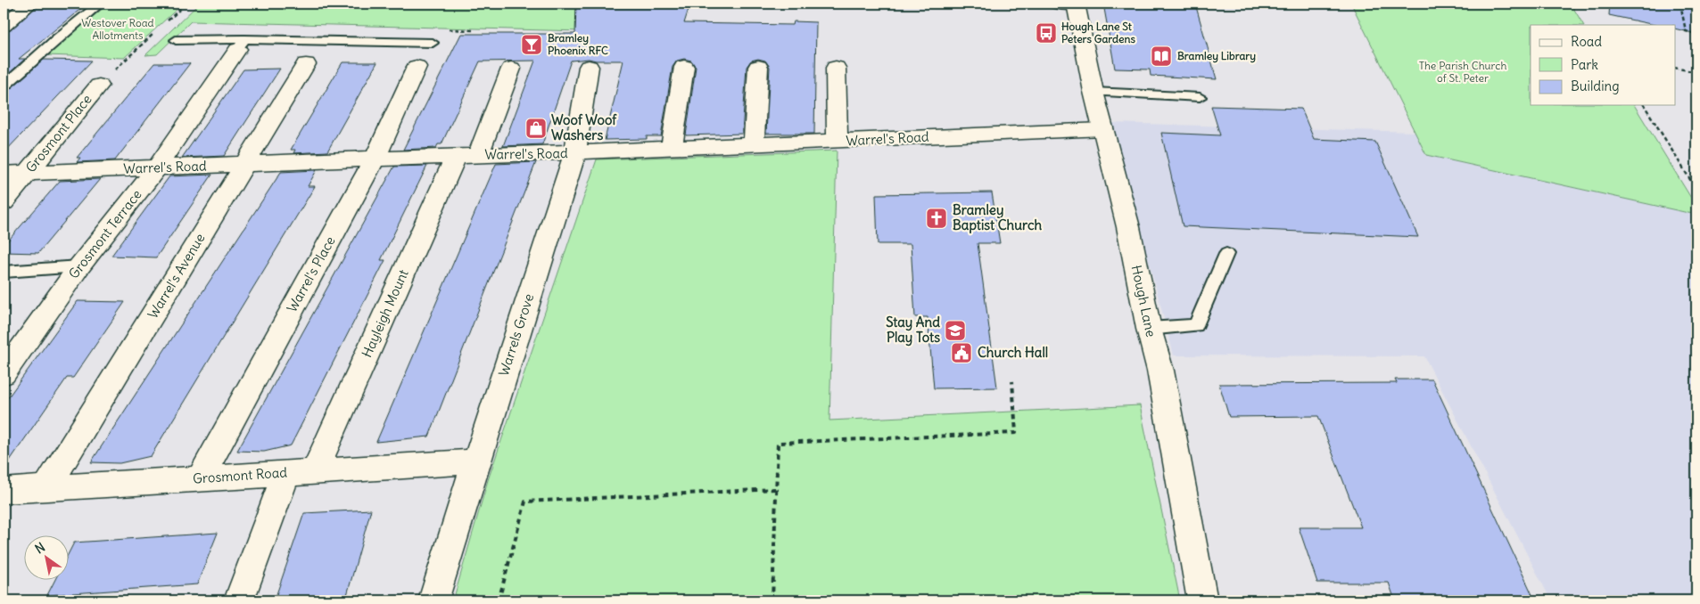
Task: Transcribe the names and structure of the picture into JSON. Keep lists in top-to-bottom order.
{
  "streets": {
    "street": [
      "Grosmont Place",
      "Warrel's Road",
      "Grosmont Terrace",
      "Warrel's Place",
      "Warrel's Avenue",
      "Hough Lane",
      "Hayleigh Mount",
      "Warrels Grove",
      "Grosmont Road"
    ]
  },
  "crossings": [
    ["Grosmont Place", "Warrel's Road"],
    ["Warrel's Road", "Grosmont Terrace"],
    ["Warrel's Road", "Warrel's Place"],
    ["Warrel's Road", "Warrel's Avenue"],
    ["Warrel's Road", "Hough Lane"],
    ["Warrel's Road", "Hayleigh Mount"],
    ["Warrel's Road", "Warrels Grove"],
    ["Warrel's Place", "Grosmont Road"],
    ["Warrel's Avenue", "Grosmont Road"],
    ["Hayleigh Mount", "Grosmont Road"],
    ["Warrels Grove", "Grosmont Road"]
  ],
  "parks": ["Westover Road Allotments", "The Parish Church of St. Peter"],
  "places": {
    "bus stop": ["Hough Lane St Peters Gardens"],
    "bar": ["Bramley Phoenix RFC"],
    "library": ["Bramley Library"],
    "shop": ["Woof Woof Washers"],
    "church": ["Bramley Baptist Church"],
    "school or university": ["Stay And Play Tots"],
    "public building": ["Church Hall"]
  },
  "legend": ["Road", "Park", "Building"],
  "north": "top left"
}
